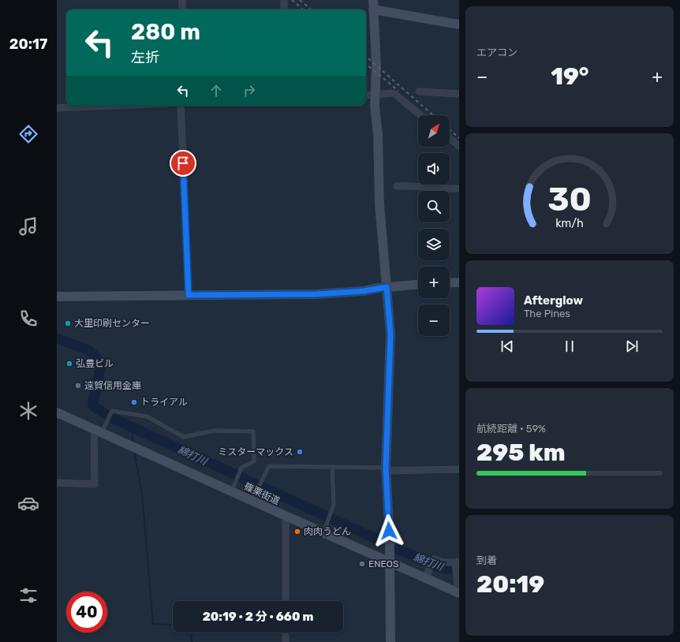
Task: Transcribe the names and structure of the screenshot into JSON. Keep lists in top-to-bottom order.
{
  "streets": {
    "street": ["篠栗街道"]
  },
  "water": ["綿打川"],
  "places": [
    "大里印刷センター",
    "弘豊ビル",
    "遠賀信用金庫",
    "トライアル",
    "ミスターマックス",
    "肉肉うどん",
    "ENEOS"
  ],
  "north": "top right",
  "page": {
    "tabs": "20:17",
    "tile": [
      "エアコン",
      ["航続距離 · 59%", "295 km"],
      ["到着", "20:19"]
    ],
    "turn": ["280 m", "左折"],
    "heat": ["−", "19°", "+"],
    "map_buttons": ["+", "−"],
    "song": ["Afterglow", "The Pines"],
    "limit": "40",
    "trip": "20:19 · 2 分 · 660 m",
    "gauge": ["30", "km/h"]
  }
}
